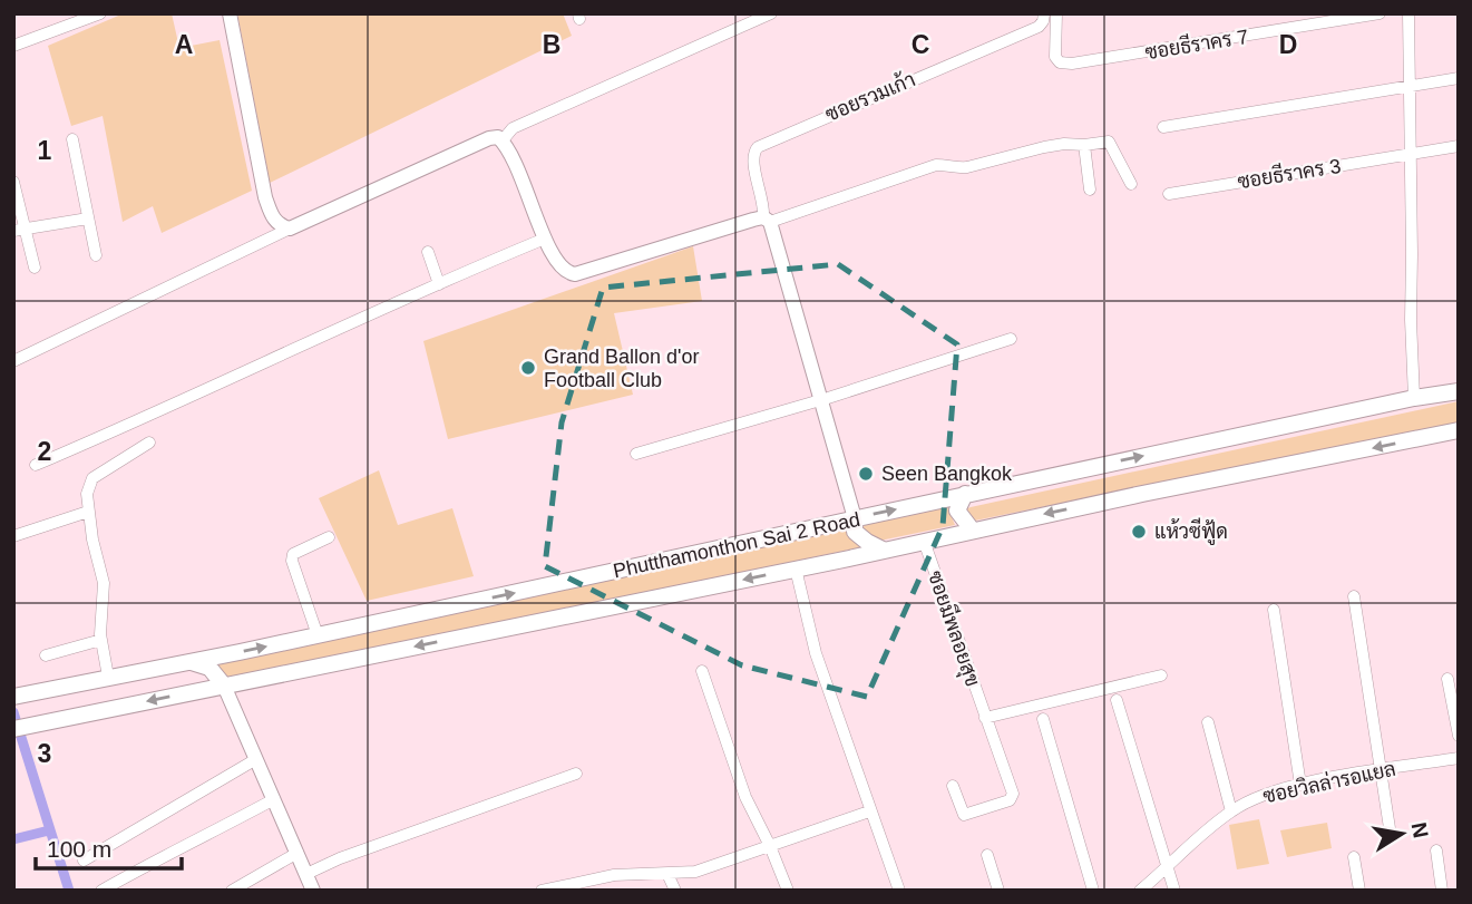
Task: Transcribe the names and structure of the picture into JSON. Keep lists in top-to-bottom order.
{
  "streets": {
    "main road": ["Phutthamonthon Sai 2 Road"],
    "street": [
      "ซอยธีราคร 7",
      "ซอยรวมเก้า",
      "ซอยธีราคร 3",
      "ซอยมีพลอยสุข",
      "ซอยวิลล่ารอแยล"
    ]
  },
  "crossings": [
    ["Phutthamonthon Sai 2 Road", "ซอยมีพลอยสุข"]
  ],
  "places": ["Grand Ballon d'or Football Club", "Seen Bangkok", "แห้วซีฟู้ด"],
  "scale_bar": "100 m",
  "north": "right",
  "grid": {
    "columns": [
      "A",
      "B",
      "C",
      "D"
    ],
    "rows": ["1", "2", "3"]
  }
}
